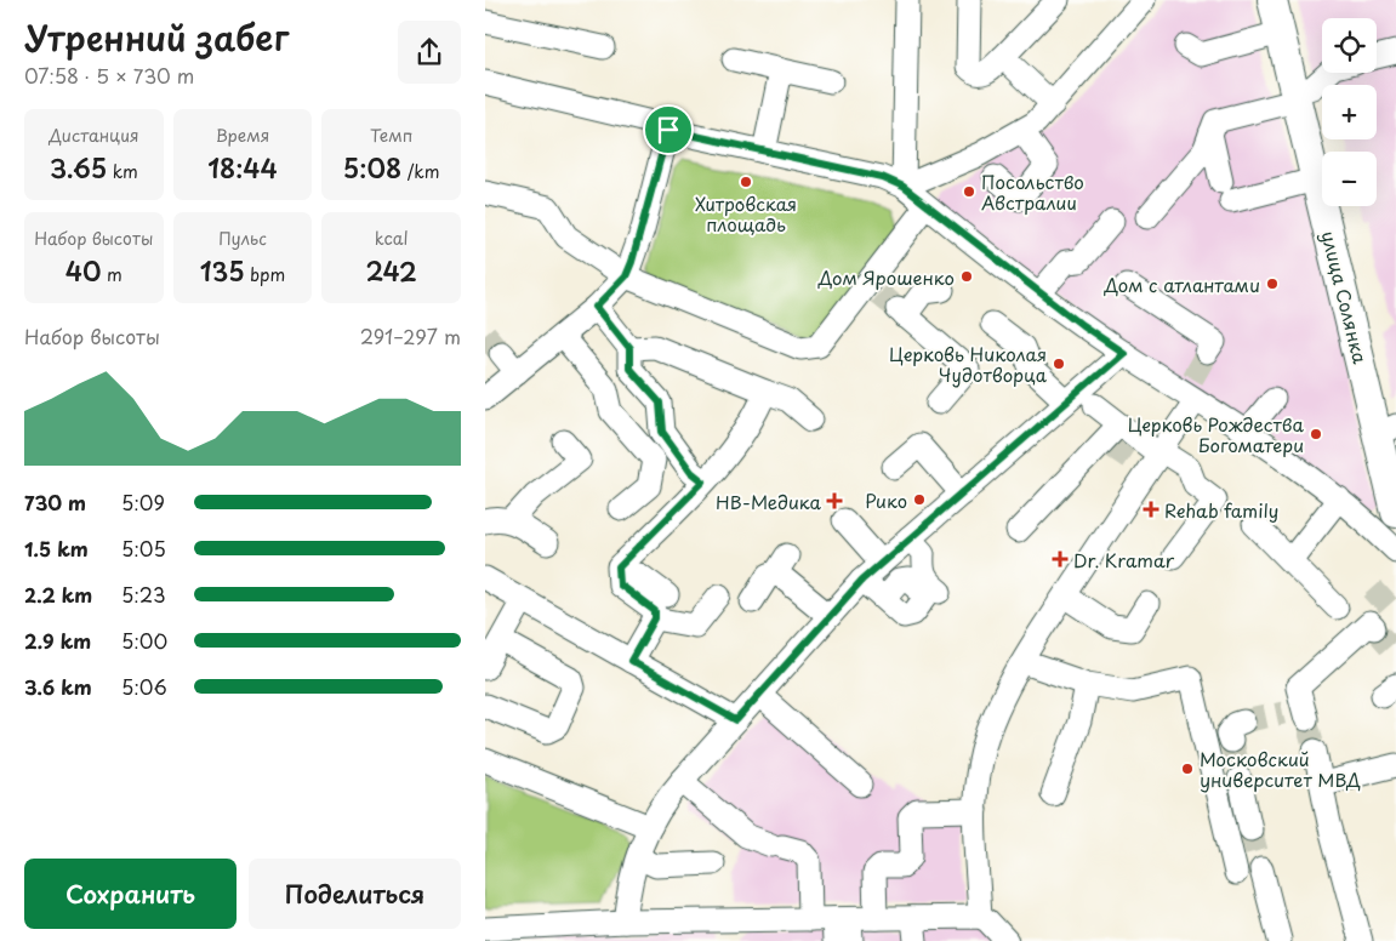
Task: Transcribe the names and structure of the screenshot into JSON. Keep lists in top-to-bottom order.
{
  "streets": {
    "main road": ["улица Солянка"]
  },
  "places": {
    "other": [
      "Хитровская площадь",
      "Посольство Австралии",
      "Дом Ярошенко",
      "Дом с атлантами",
      "Церковь Николая Чудотворца",
      "Церковь Рождества Богоматери",
      "Рико",
      "Московский университет МВД"
    ],
    "health": ["НВ-Медика", "Rehab family", "Dr. Kramar"]
  },
  "page": {
    "heading": ["Утренний забег", "07:58 · 5 × 730 m"],
    "map_buttons": ["+", "−"],
    "stats": [
      ["Дистанция", "3.65 km"],
      ["Время", "18:44"],
      ["Темп", "5:08 /km"],
      ["Набор высоты", "40 m"],
      ["Пульс", "135 bpm"],
      ["kcal", "242"]
    ],
    "chart": ["Набор высоты", "291–297 m"],
    "list": [
      {
        "name": "730 m",
        "note": "5:09"
      },
      {
        "name": "1.5 km",
        "note": "5:05"
      },
      {
        "name": "2.2 km",
        "note": "5:23"
      },
      {
        "name": "2.9 km",
        "note": "5:00"
      },
      {
        "name": "3.6 km",
        "note": "5:06"
      }
    ],
    "buttons": ["Сохранить", "Поделиться"]
  }
}
